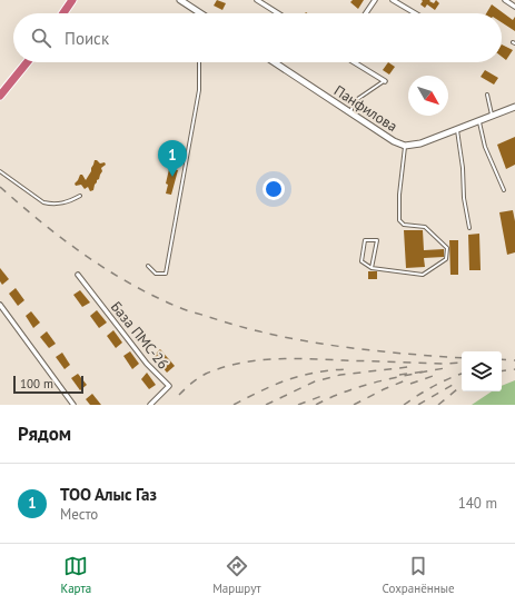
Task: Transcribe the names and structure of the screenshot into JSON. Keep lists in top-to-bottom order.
{
  "streets": {
    "street": ["Панфилова", "База ПМС-26"]
  },
  "scale_bar": "100 m",
  "north": "bottom right",
  "page": {
    "search": "Поиск",
    "pins": "1",
    "scale": "100 m",
    "heading": "Рядом",
    "list": [
      {
        "mark": "1",
        "name": "ТОО Алыс Газ",
        "note": "Место",
        "value": "140 m"
      }
    ],
    "nav": ["Карта", "Маршрут", "Сохранённые"]
  }
}
